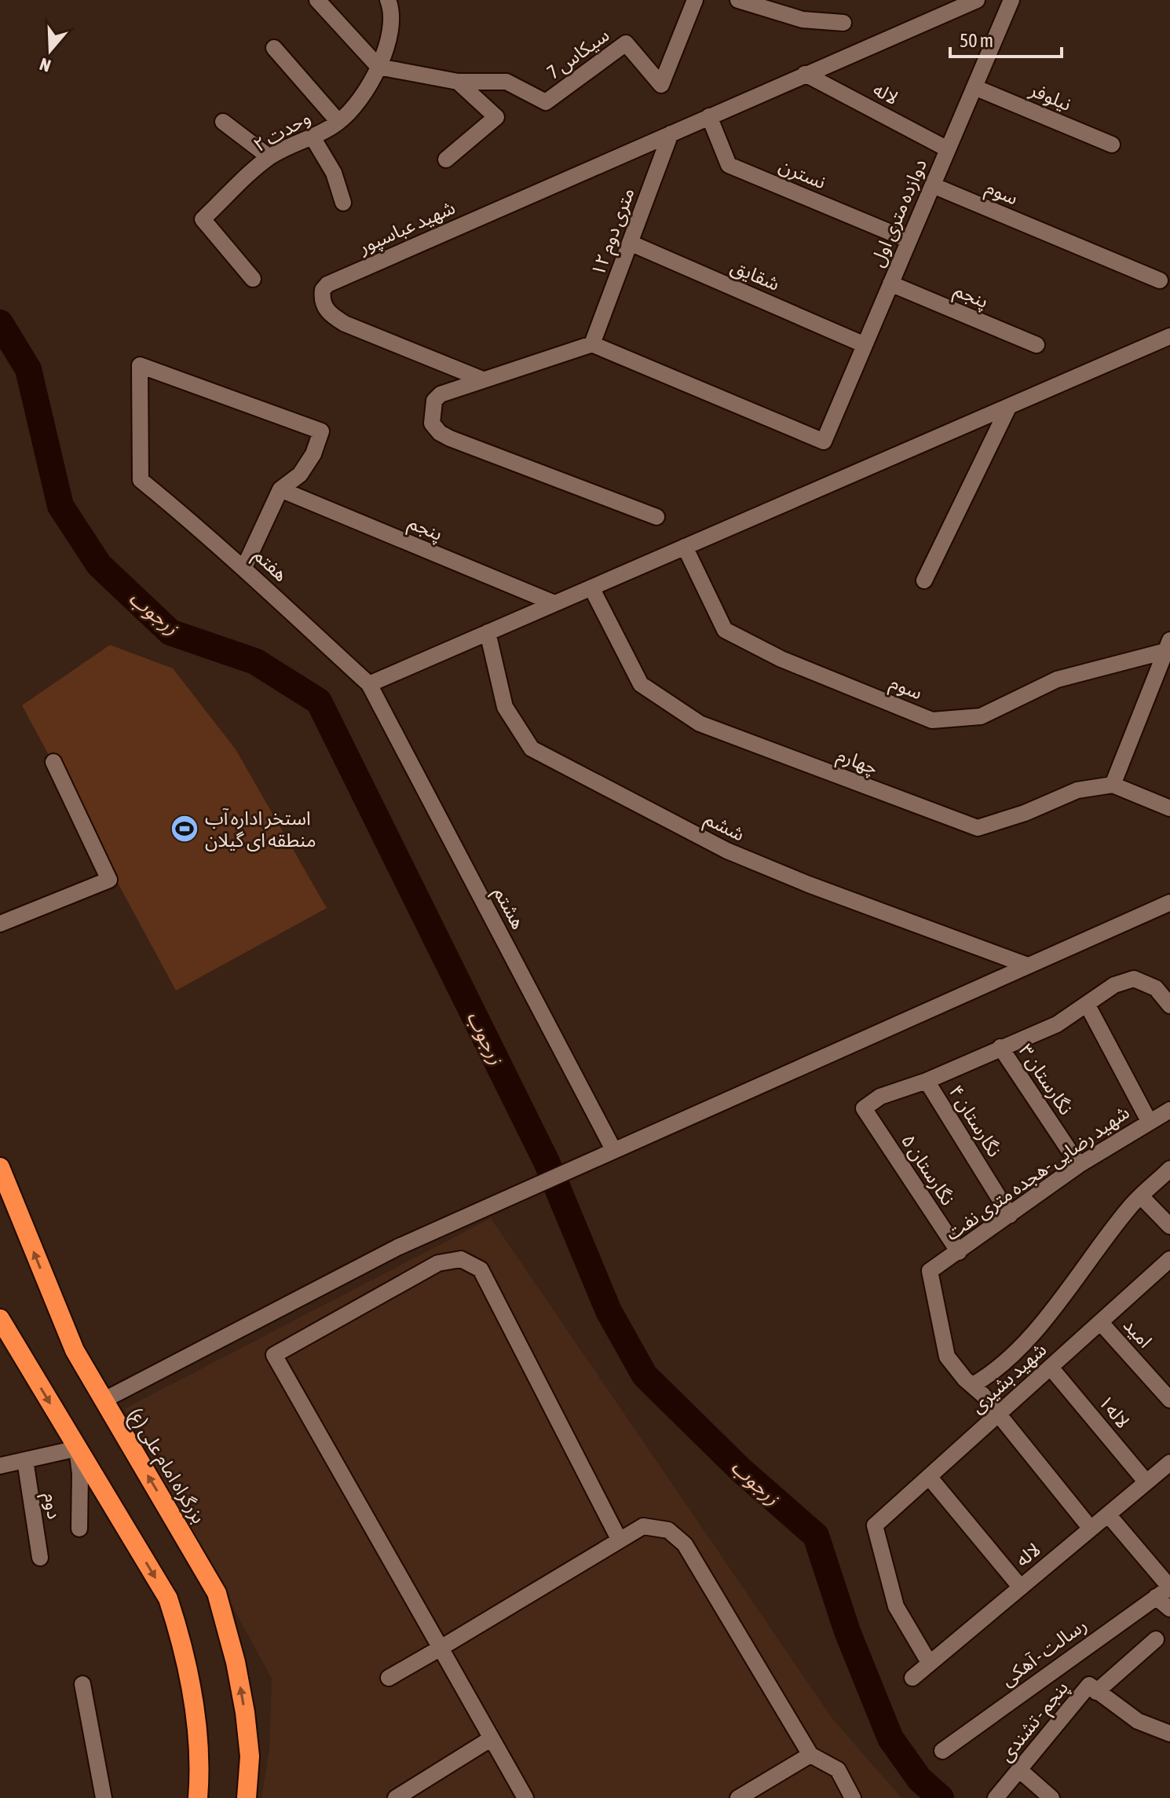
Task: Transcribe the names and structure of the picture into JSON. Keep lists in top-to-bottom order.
{
  "streets": {
    "highway": ["بزرگراه امام علی (ع)"],
    "street": [
      "سیکاس 7",
      "لاله",
      "نیلوفر",
      "وحدت ۲",
      "نسترن",
      "سوم",
      "دوازده متری اول",
      "شهید عباسپور",
      "۱۲ متری دوم",
      "شقایق",
      "پنجم",
      "هفتم",
      "چهارم",
      "ششم",
      "هشتم",
      "نگارستان ۳",
      "نگارستان ۴",
      "نگارستان ۵",
      "شهید رضایی -هجده متری نفت",
      "امید",
      "شهید بشیری",
      "لاله۱",
      "دوم",
      "رسالت - آهکی",
      "پنجم - تشندی"
    ]
  },
  "crossings": [
    ["سیکاس 7", "وحدت ۲"],
    ["لاله", "دوازده متری اول"],
    ["لاله", "شهید عباسپور"],
    ["لاله", "شهید بشیری"],
    ["لاله", "لاله۱"],
    ["نیلوفر", "دوازده متری اول"],
    ["نسترن", "دوازده متری اول"],
    ["نسترن", "شهید عباسپور"],
    ["سوم", "دوازده متری اول"],
    ["دوازده متری اول", "۱۲ متری دوم"],
    ["دوازده متری اول", "شقایق"],
    ["دوازده متری اول", "پنجم"],
    ["شهید عباسپور", "۱۲ متری دوم"],
    ["۱۲ متری دوم", "شقایق"],
    ["پنجم", "هفتم"],
    ["هفتم", "هشتم"],
    ["نگارستان ۳", "شهید رضایی -هجده متری نفت"],
    ["نگارستان ۴", "نگارستان ۵"],
    ["نگارستان ۴", "شهید رضایی -هجده متری نفت"],
    ["نگارستان ۵", "شهید رضایی -هجده متری نفت"],
    ["امید", "شهید بشیری"],
    ["شهید بشیری", "لاله۱"]
  ],
  "water": ["زرجوب"],
  "places": {
    "sports": ["استخر اداره آب منطقه ای گیلان"]
  },
  "scale_bar": "50 m",
  "north": "bottom"
}
